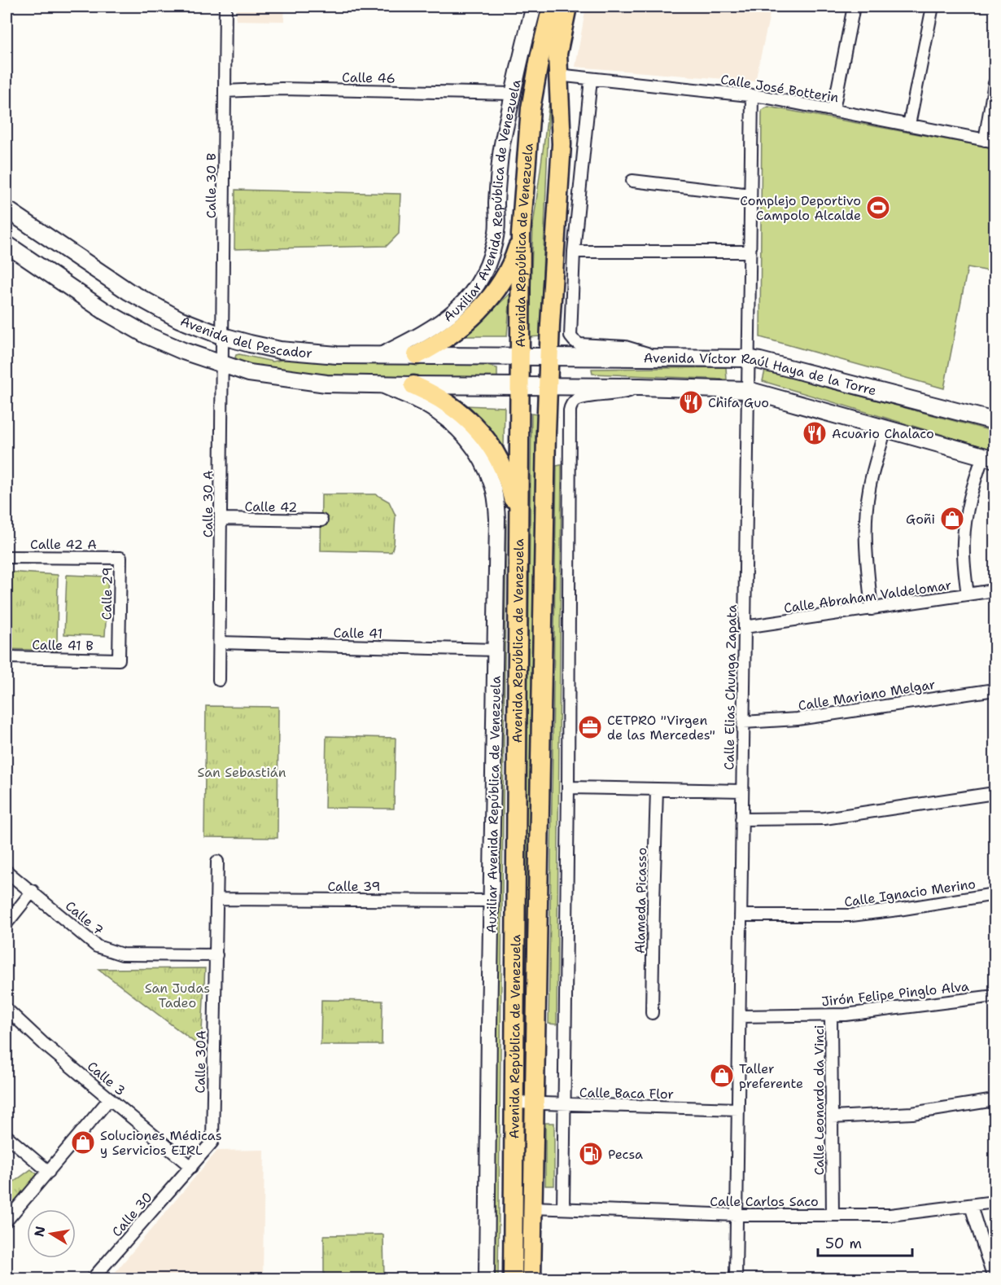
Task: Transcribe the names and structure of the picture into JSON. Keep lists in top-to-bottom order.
{
  "streets": {
    "main road": ["Avenida República de Venezuela", "Avenida del Pescador", "Avenida Víctor Raúl Haya de la Torre"],
    "street": [
      "Calle 46",
      "Calle José Botterin",
      "Calle 30 B",
      "Auxiliar Avenida República de Venezuela",
      "Calle 30 A",
      "Calle 42",
      "Calle 42 A",
      "Calle 29",
      "Calle Abraham Valdelomar",
      "Calle 41",
      "Calle 41 B",
      "Calle Elias Chunga Zapata",
      "Calle Mariano Melgar",
      "Calle 39",
      "Calle Ignacio Merino",
      "Alameda Picasso",
      "Calle 7",
      "Jirón Felipe Pinglo Alva",
      "Calle 30A",
      "Calle 3",
      "Calle Baca Flor",
      "Calle Leonardo da Vinci",
      "Calle Carlos Saco",
      "Calle 30"
    ]
  },
  "crossings": [
    ["Calle 46", "Calle 30 B"],
    ["Calle 46", "Auxiliar Avenida República de Venezuela"],
    ["Calle José Botterin", "Avenida República de Venezuela"],
    ["Calle José Botterin", "Calle Elias Chunga Zapata"],
    ["Calle 30 B", "Avenida del Pescador"],
    ["Calle 30 B", "Calle 30 A"],
    ["Auxiliar Avenida República de Venezuela", "Avenida del Pescador"],
    ["Auxiliar Avenida República de Venezuela", "Calle 41"],
    ["Auxiliar Avenida República de Venezuela", "Calle 39"],
    ["Avenida República de Venezuela", "Avenida del Pescador"],
    ["Avenida República de Venezuela", "Avenida Víctor Raúl Haya de la Torre"],
    ["Avenida República de Venezuela", "Calle Baca Flor"],
    ["Avenida República de Venezuela", "Calle Carlos Saco"],
    ["Avenida del Pescador", "Avenida Víctor Raúl Haya de la Torre"],
    ["Avenida Víctor Raúl Haya de la Torre", "Calle Elias Chunga Zapata"],
    ["Calle 30 A", "Calle 42"],
    ["Calle 30 A", "Calle 41"],
    ["Calle 42 A", "Calle 29"],
    ["Calle 29", "Calle 41 B"],
    ["Calle Abraham Valdelomar", "Calle Elias Chunga Zapata"],
    ["Calle Elias Chunga Zapata", "Calle Mariano Melgar"],
    ["Calle Elias Chunga Zapata", "Calle Ignacio Merino"],
    ["Calle Elias Chunga Zapata", "Jirón Felipe Pinglo Alva"],
    ["Calle Elias Chunga Zapata", "Calle Baca Flor"],
    ["Calle Elias Chunga Zapata", "Calle Carlos Saco"],
    ["Calle 39", "Calle 30A"],
    ["Calle 7", "Calle 30A"],
    ["Jirón Felipe Pinglo Alva", "Calle Leonardo da Vinci"],
    ["Calle 30A", "Calle 3"],
    ["Calle 30A", "Calle 30"],
    ["Calle 3", "Calle 30"],
    ["Calle Leonardo da Vinci", "Calle Carlos Saco"]
  ],
  "parks": ["San Sebastián", "San Judas Tadeo"],
  "places": {
    "sports": ["Complejo Deportivo Campolo Alcalde"],
    "restaurant": ["Chifa Guo", "Acuario Chalaco"],
    "shop": ["Goñi", "Taller preferente", "Soluciones Médicas y Servicios EIRL"],
    "office": ["CETPRO \"Virgen de las Mercedes\""],
    "fuel station": ["Pecsa"]
  },
  "scale_bar": "50 m",
  "north": "left"
}
